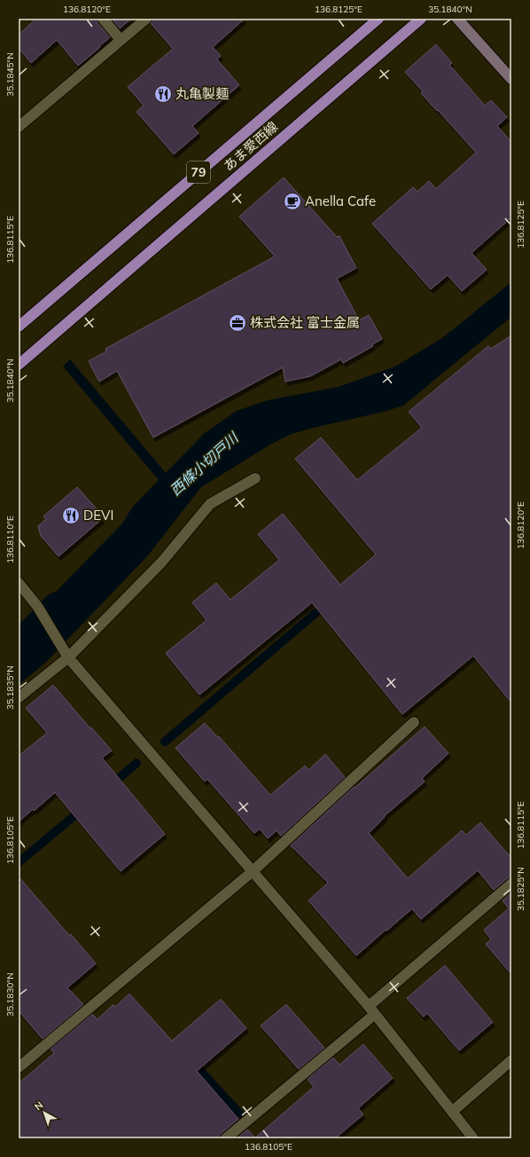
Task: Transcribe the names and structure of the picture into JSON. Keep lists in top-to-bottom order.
{
  "streets": {
    "main road": ["あま愛西線", "79"]
  },
  "water": ["西條小切戸川"],
  "places": {
    "restaurant": ["丸亀製麺", "DEVI"],
    "cafe": ["Anella Cafe"],
    "office": ["株式会社 富士金属"]
  },
  "north": "top left",
  "coordinates": [
    "136.8120°E",
    "136.8125°E",
    "35.1840°N",
    "35.1845°N",
    "136.8115°E",
    "136.8110°E",
    "35.1835°N",
    "136.8105°E",
    "35.1825°N",
    "35.1830°N"
  ]
}
